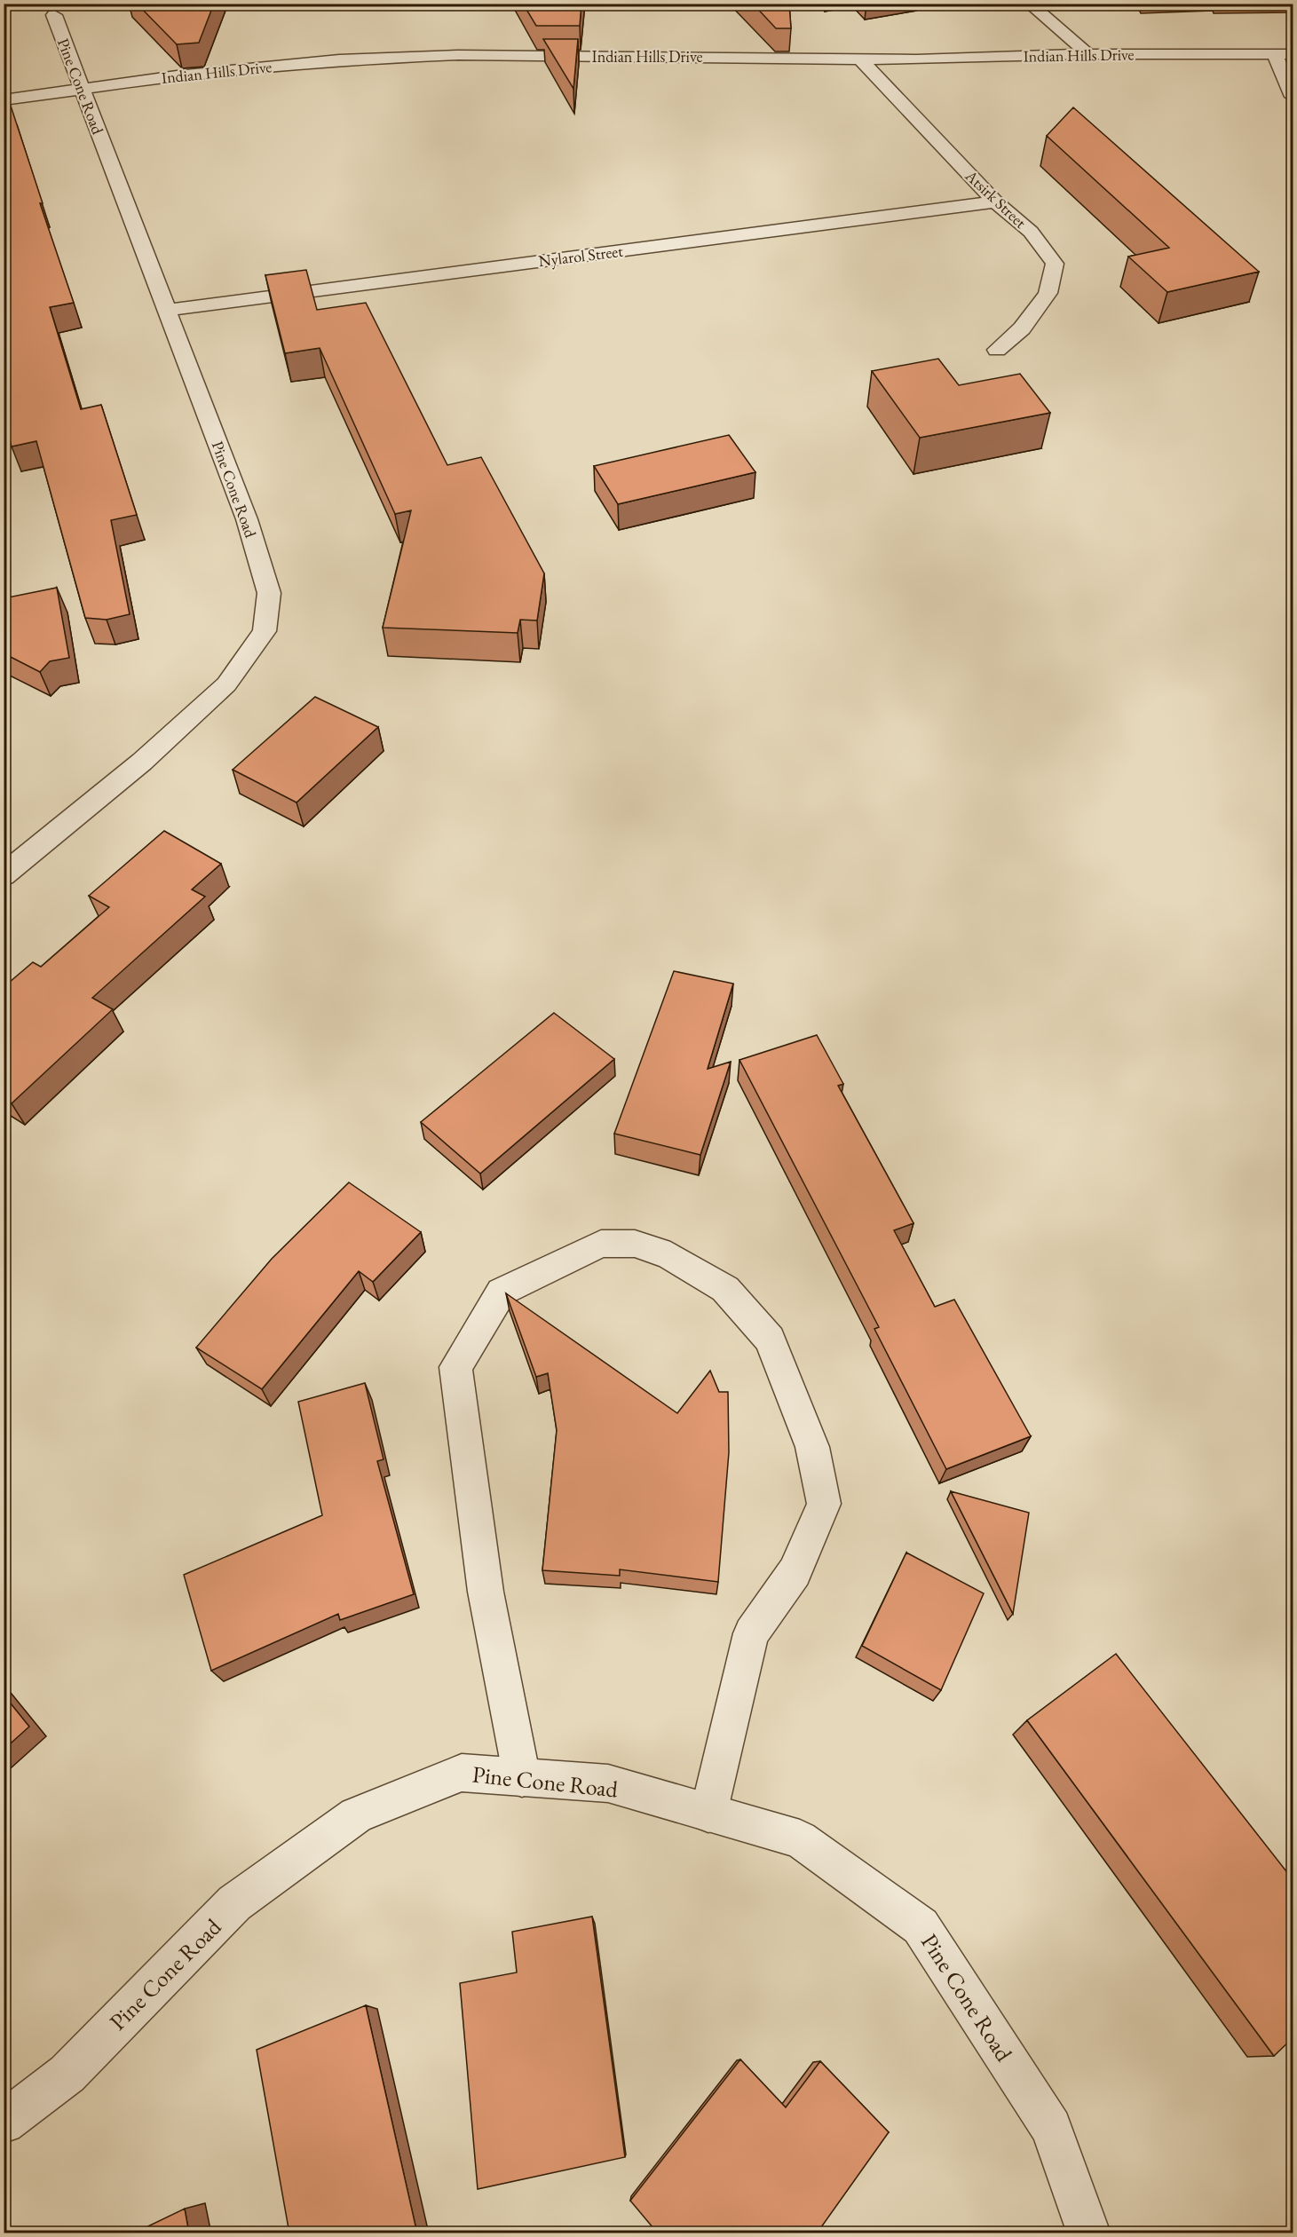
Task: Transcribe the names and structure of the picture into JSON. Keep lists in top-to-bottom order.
{
  "streets": {
    "street": [
      "Indian Hills Drive",
      "Pine Cone Road",
      "Atsirk Street",
      "Nylarol Street"
    ]
  },
  "crossings": [
    ["Indian Hills Drive", "Pine Cone Road"],
    ["Indian Hills Drive", "Atsirk Street"],
    ["Pine Cone Road", "Nylarol Street"],
    ["Atsirk Street", "Nylarol Street"]
  ]
}
